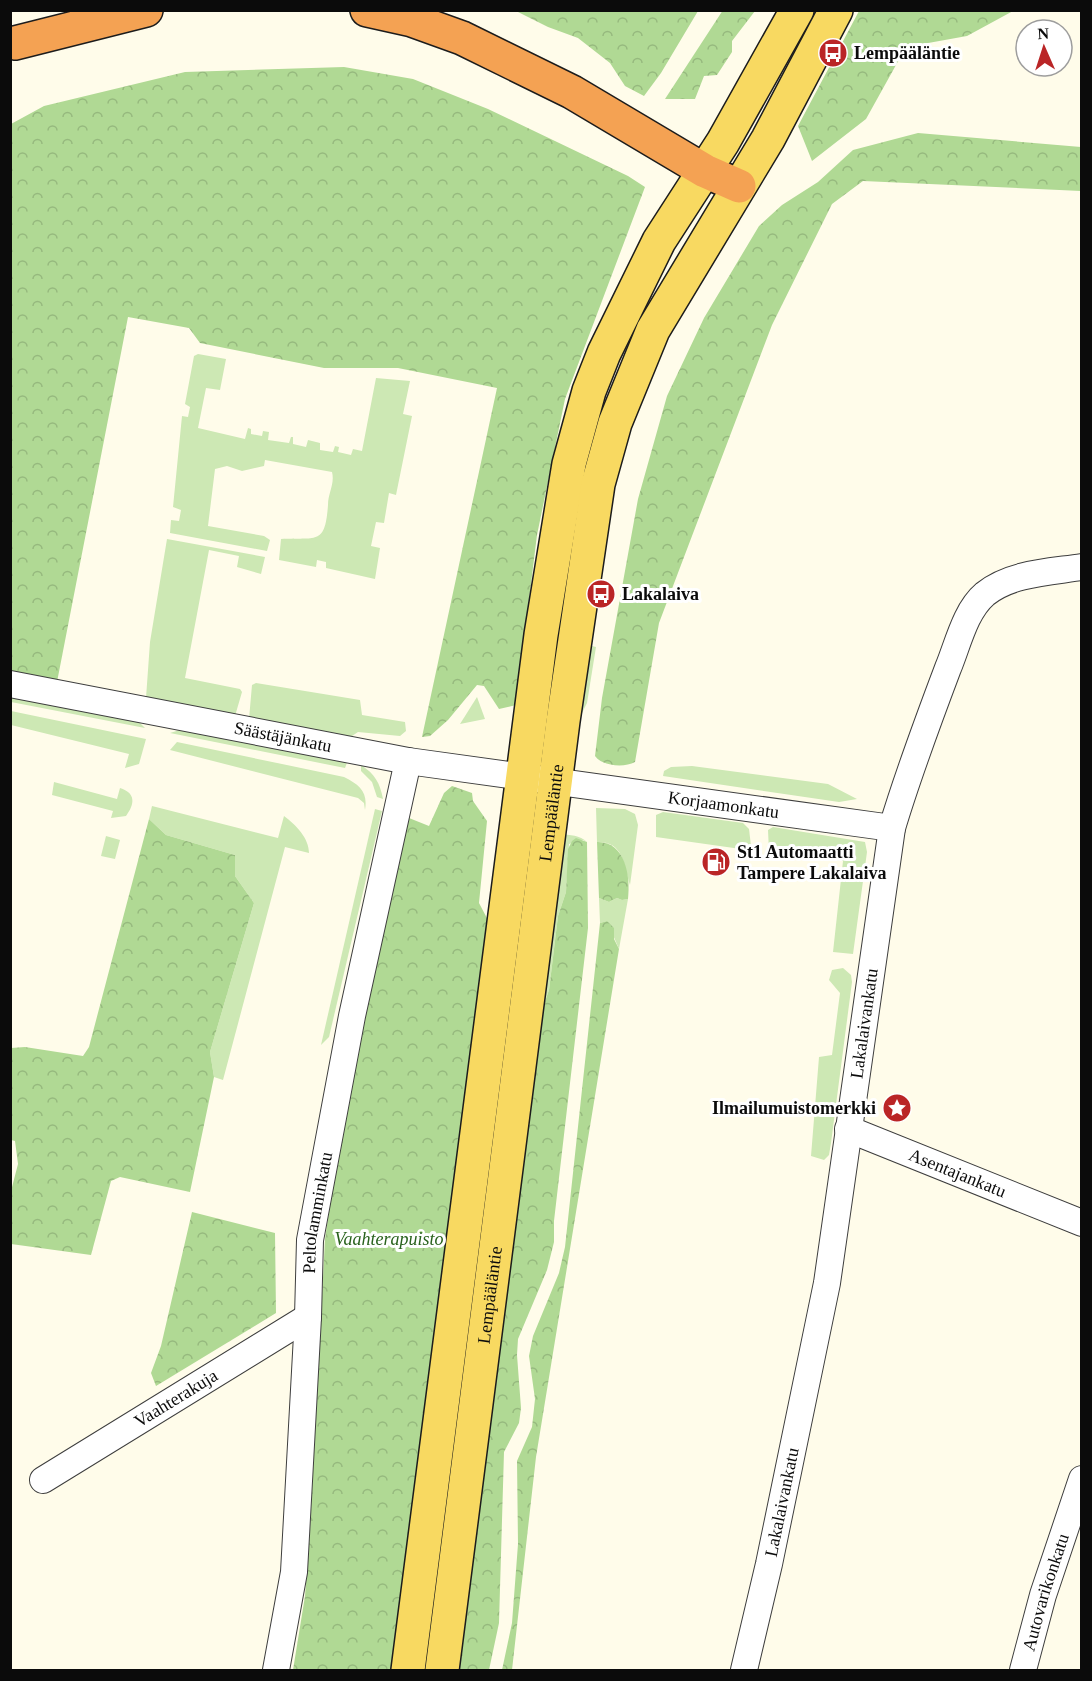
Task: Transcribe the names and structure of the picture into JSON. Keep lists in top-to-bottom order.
{
  "streets": {
    "main road": ["Lempääläntie"],
    "street": [
      "Säästäjänkatu",
      "Korjaamonkatu",
      "Lakalaivankatu",
      "Asentajankatu",
      "Peltolamminkatu",
      "Vaahterakuja",
      "Autovarikonkatu"
    ]
  },
  "crossings": [
    ["Säästäjänkatu", "Korjaamonkatu"],
    ["Säästäjänkatu", "Lempääläntie"],
    ["Säästäjänkatu", "Peltolamminkatu"],
    ["Korjaamonkatu", "Lempääläntie"],
    ["Korjaamonkatu", "Lakalaivankatu"],
    ["Lakalaivankatu", "Asentajankatu"],
    ["Peltolamminkatu", "Vaahterakuja"]
  ],
  "parks": ["Vaahterapuisto"],
  "places": {
    "bus stop": ["Lempääläntie", "Lakalaiva"],
    "fuel station": ["St1 Automaatti Tampere Lakalaiva"],
    "place": ["Ilmailumuistomerkki"]
  },
  "north": "top"
}
